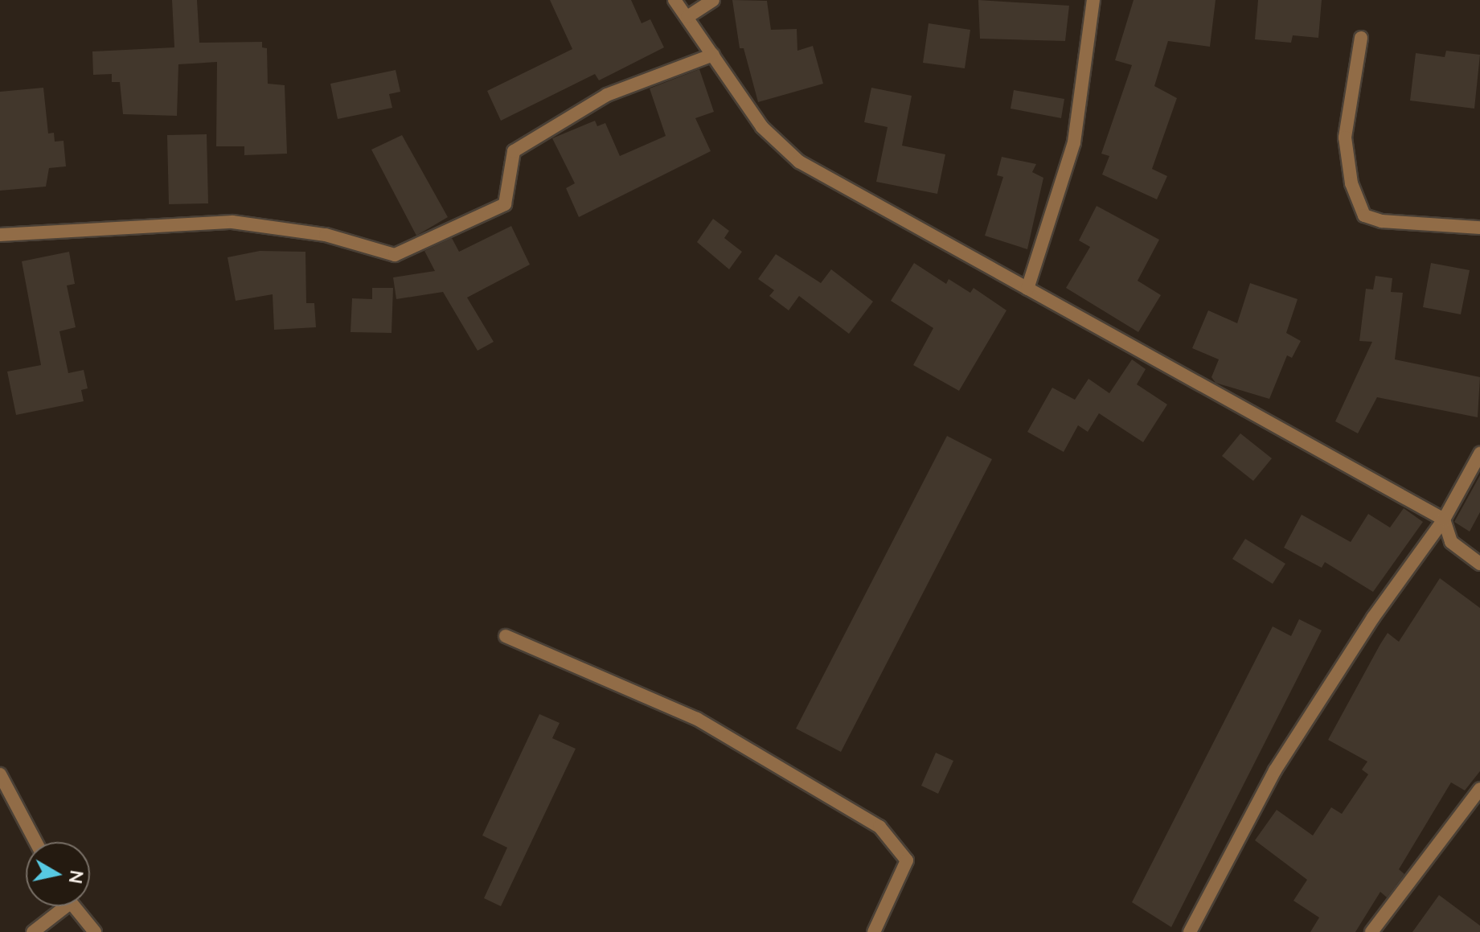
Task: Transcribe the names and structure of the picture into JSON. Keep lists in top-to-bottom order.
{
  "north": "right"
}
